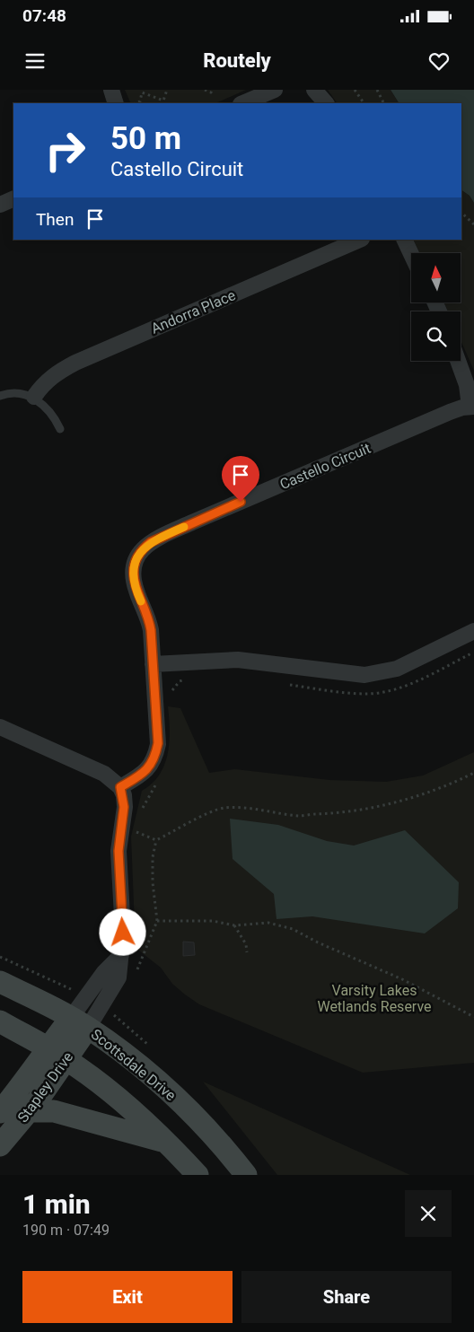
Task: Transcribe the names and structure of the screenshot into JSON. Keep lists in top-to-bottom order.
{
  "streets": {
    "main road": ["Scottsdale Drive", "Stapley Drive"],
    "street": ["Andorra Place", "Castello Circuit"]
  },
  "crossings": [
    ["Scottsdale Drive", "Stapley Drive"]
  ],
  "parks": ["Varsity Lakes Wetlands Reserve"],
  "north": "top",
  "page": {
    "status": "07:48",
    "header": "Routely",
    "turn": ["50 m", "Castello Circuit"],
    "then": "Then",
    "heading": ["1 min", "190 m · 07:49"],
    "buttons": ["Exit", "Share"]
  }
}
